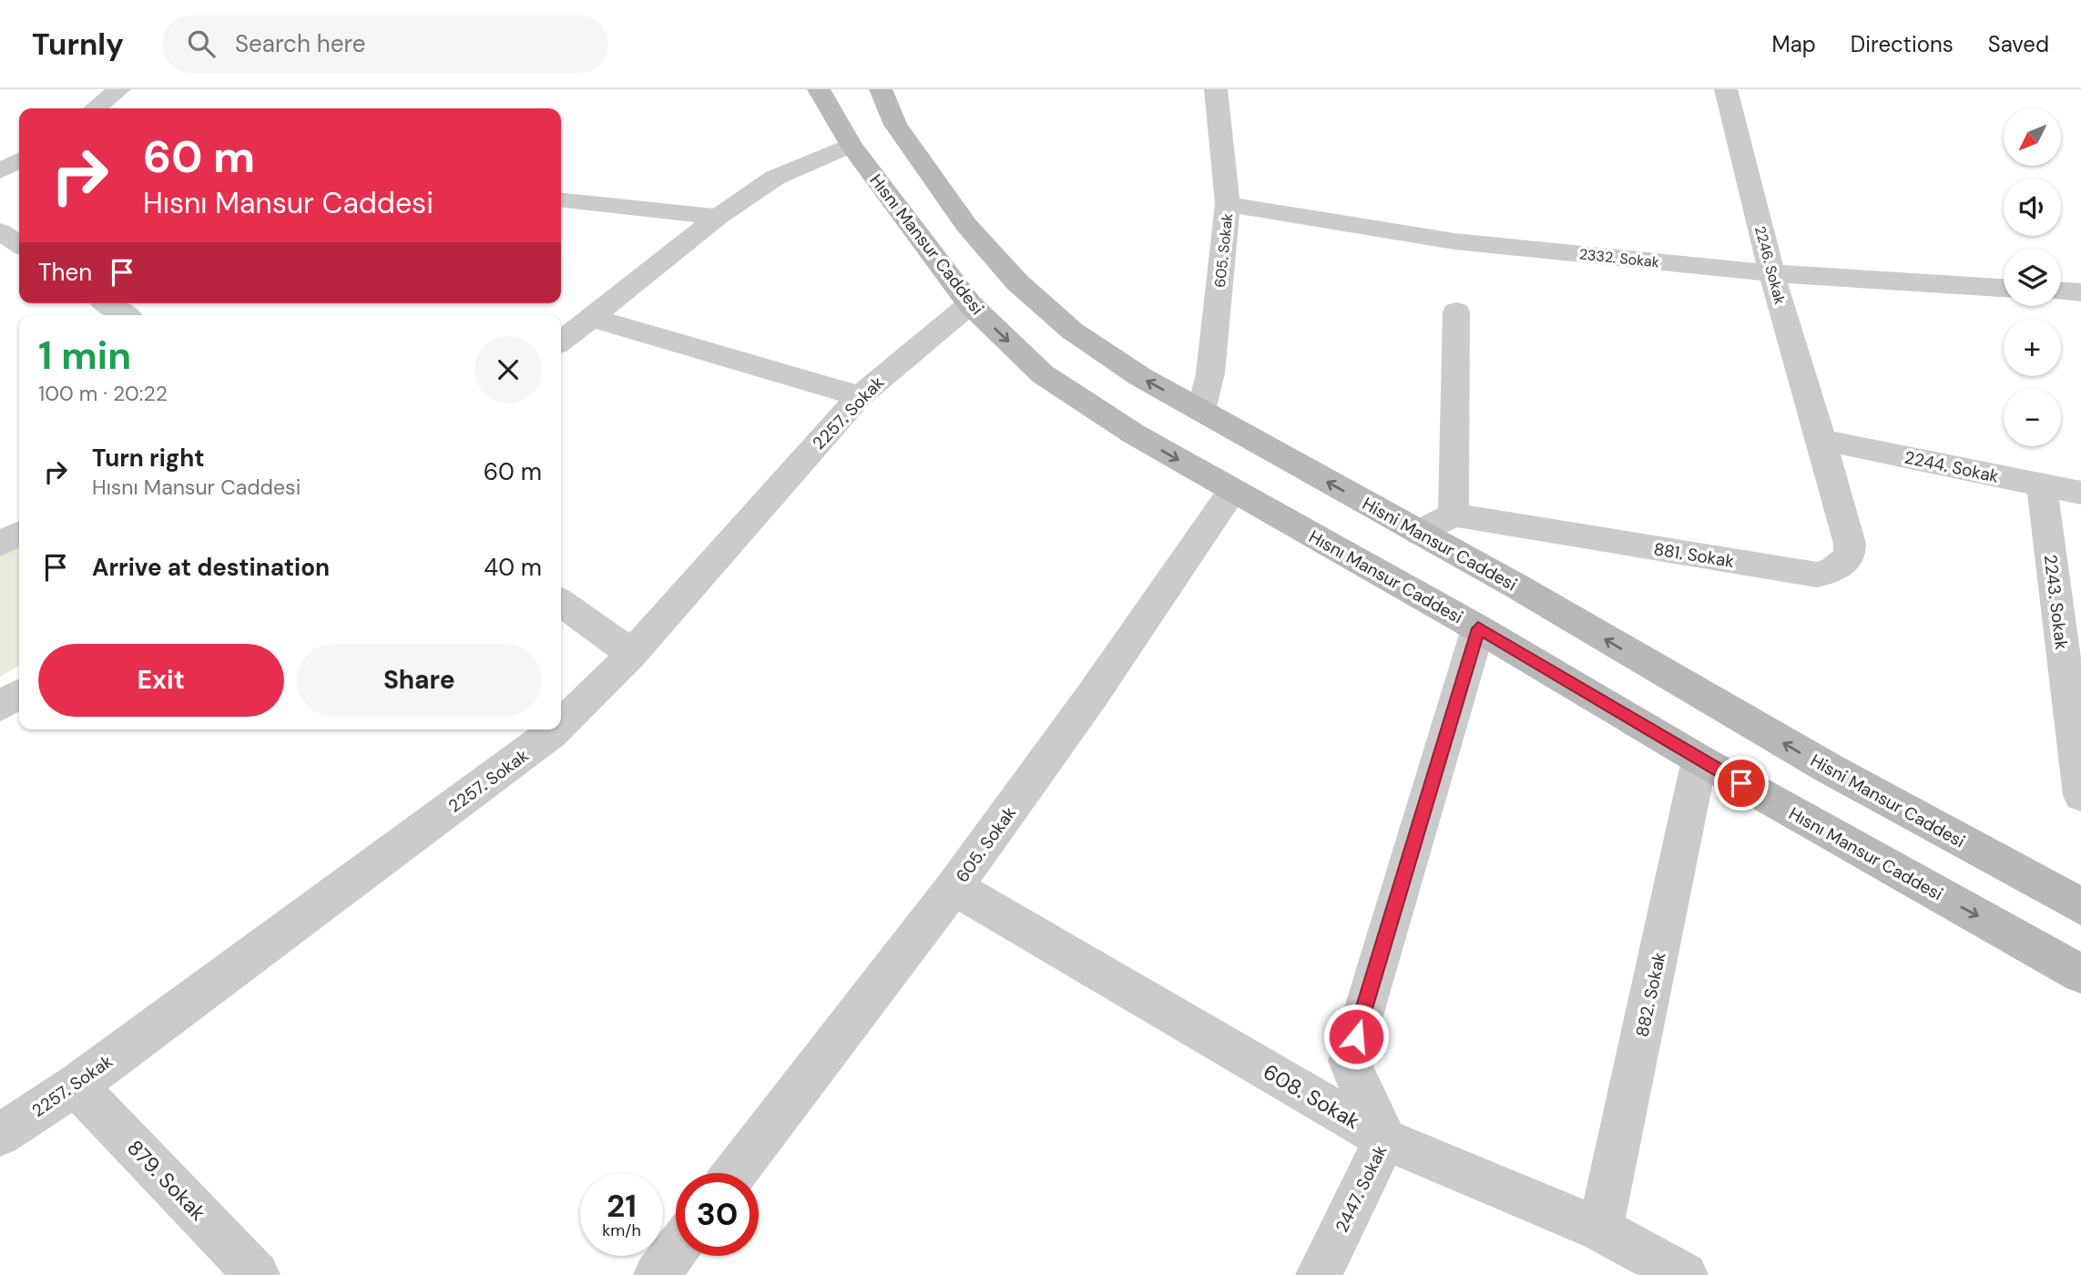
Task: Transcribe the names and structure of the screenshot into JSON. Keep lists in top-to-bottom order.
{
  "streets": {
    "main road": ["Hısnı Mansur Caddesi", "Hisni Mansur Caddesi"],
    "street": [
      "605. Sokak",
      "2332. Sokak",
      "2246. Sokak",
      "2257. Sokak",
      "2244. Sokak",
      "881. Sokak",
      "2243. Sokak",
      "882. Sokak",
      "608. Sokak",
      "879. Sokak",
      "2447. Sokak"
    ]
  },
  "crossings": [
    ["Hısnı Mansur Caddesi", "605. Sokak"],
    ["Hısnı Mansur Caddesi", "2257. Sokak"],
    ["Hısnı Mansur Caddesi", "882. Sokak"],
    ["Hısnı Mansur Caddesi", "2447. Sokak"],
    ["605. Sokak", "2332. Sokak"],
    ["605. Sokak", "Hisni Mansur Caddesi"],
    ["605. Sokak", "608. Sokak"],
    ["2332. Sokak", "2246. Sokak"],
    ["2246. Sokak", "2244. Sokak"],
    ["2246. Sokak", "881. Sokak"],
    ["2257. Sokak", "879. Sokak"],
    ["2244. Sokak", "881. Sokak"],
    ["2244. Sokak", "2243. Sokak"],
    ["882. Sokak", "608. Sokak"],
    ["608. Sokak", "2447. Sokak"]
  ],
  "one_way": ["Hısnı Mansur Caddesi", "Hisni Mansur Caddesi"],
  "north": "bottom left",
  "page": {
    "header": "Turnly",
    "search": "Search here",
    "nav": ["Map", "Directions", "Saved"],
    "map_buttons": ["+", "−"],
    "turn": ["60 m", "Hısnı Mansur Caddesi"],
    "then": "Then",
    "heading": ["1 min", "100 m · 20:22"],
    "list": [
      {
        "name": "Turn right",
        "note": "Hısnı Mansur Caddesi",
        "value": "60 m"
      },
      {
        "name": "Arrive at destination",
        "value": "40 m"
      }
    ],
    "buttons": ["Exit", "Share"],
    "speed": "21 km/h",
    "limit": "30"
  }
}
